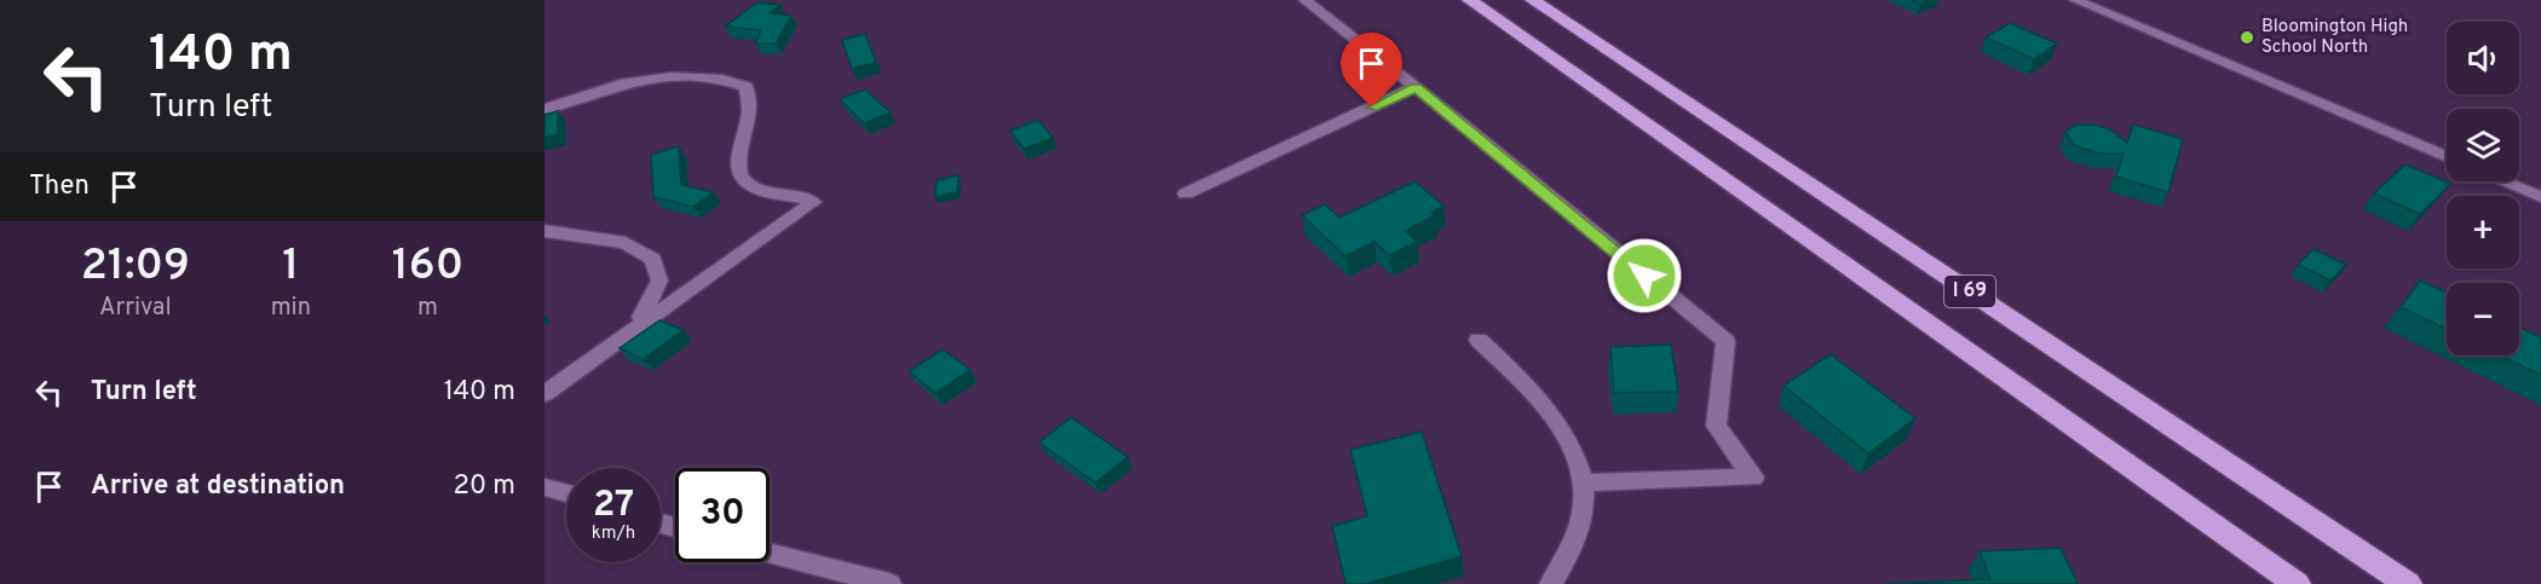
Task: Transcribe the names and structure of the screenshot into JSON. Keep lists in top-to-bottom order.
{
  "streets": {
    "highway": ["I 69"]
  },
  "places": ["Bloomington High School North"],
  "page": {
    "turn": ["140 m", "Turn left"],
    "map_buttons": ["+", "−"],
    "then": "Then",
    "eta": [
      "21:09",
      "Arrival",
      "1",
      "min",
      "160",
      "m"
    ],
    "list": [
      {
        "name": "Turn left",
        "value": "140 m"
      },
      {
        "name": "Arrive at destination",
        "value": "20 m"
      }
    ],
    "speed": "27 km/h",
    "limit": "30"
  }
}
